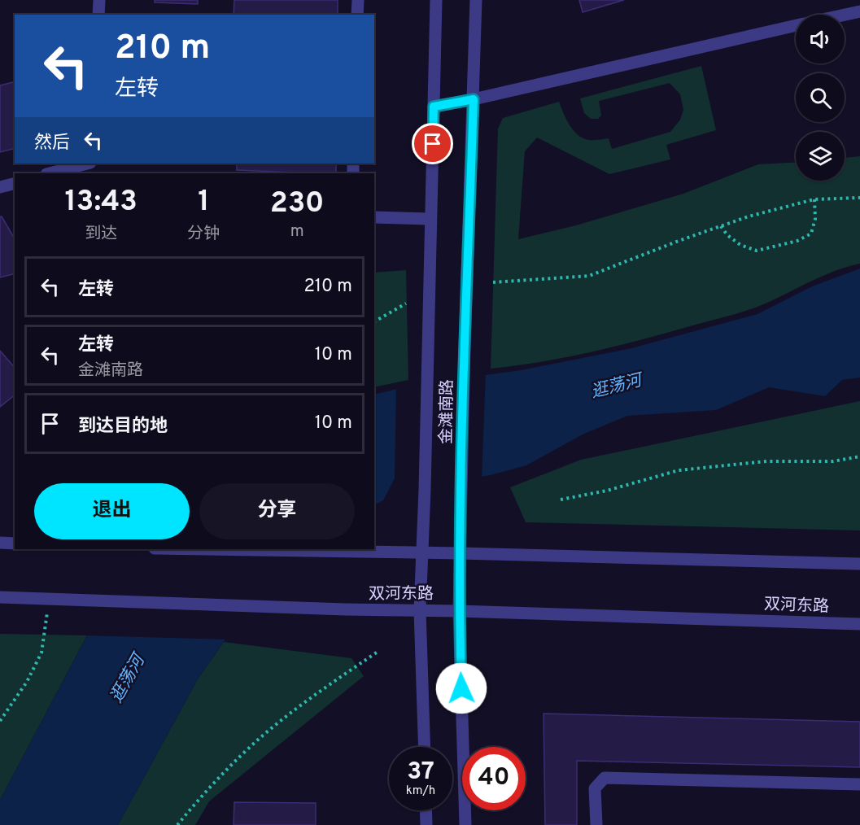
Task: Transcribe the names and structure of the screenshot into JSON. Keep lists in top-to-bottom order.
{
  "streets": {
    "street": ["金滩南路", "双河东路"]
  },
  "crossings": [
    ["金滩南路", "双河东路"]
  ],
  "water": ["逛荡河"],
  "page": {
    "turn": ["210 m", "左转"],
    "then": "然后",
    "eta": [
      "13:43",
      "到达",
      "1",
      "分钟",
      "230",
      "m"
    ],
    "list": [
      {
        "name": "左转",
        "value": "210 m"
      },
      {
        "name": "左转",
        "note": "金滩南路",
        "value": "10 m"
      },
      {
        "name": "到达目的地",
        "value": "10 m"
      }
    ],
    "buttons": ["退出", "分享"],
    "speed": "37 km/h",
    "limit": "40"
  }
}
